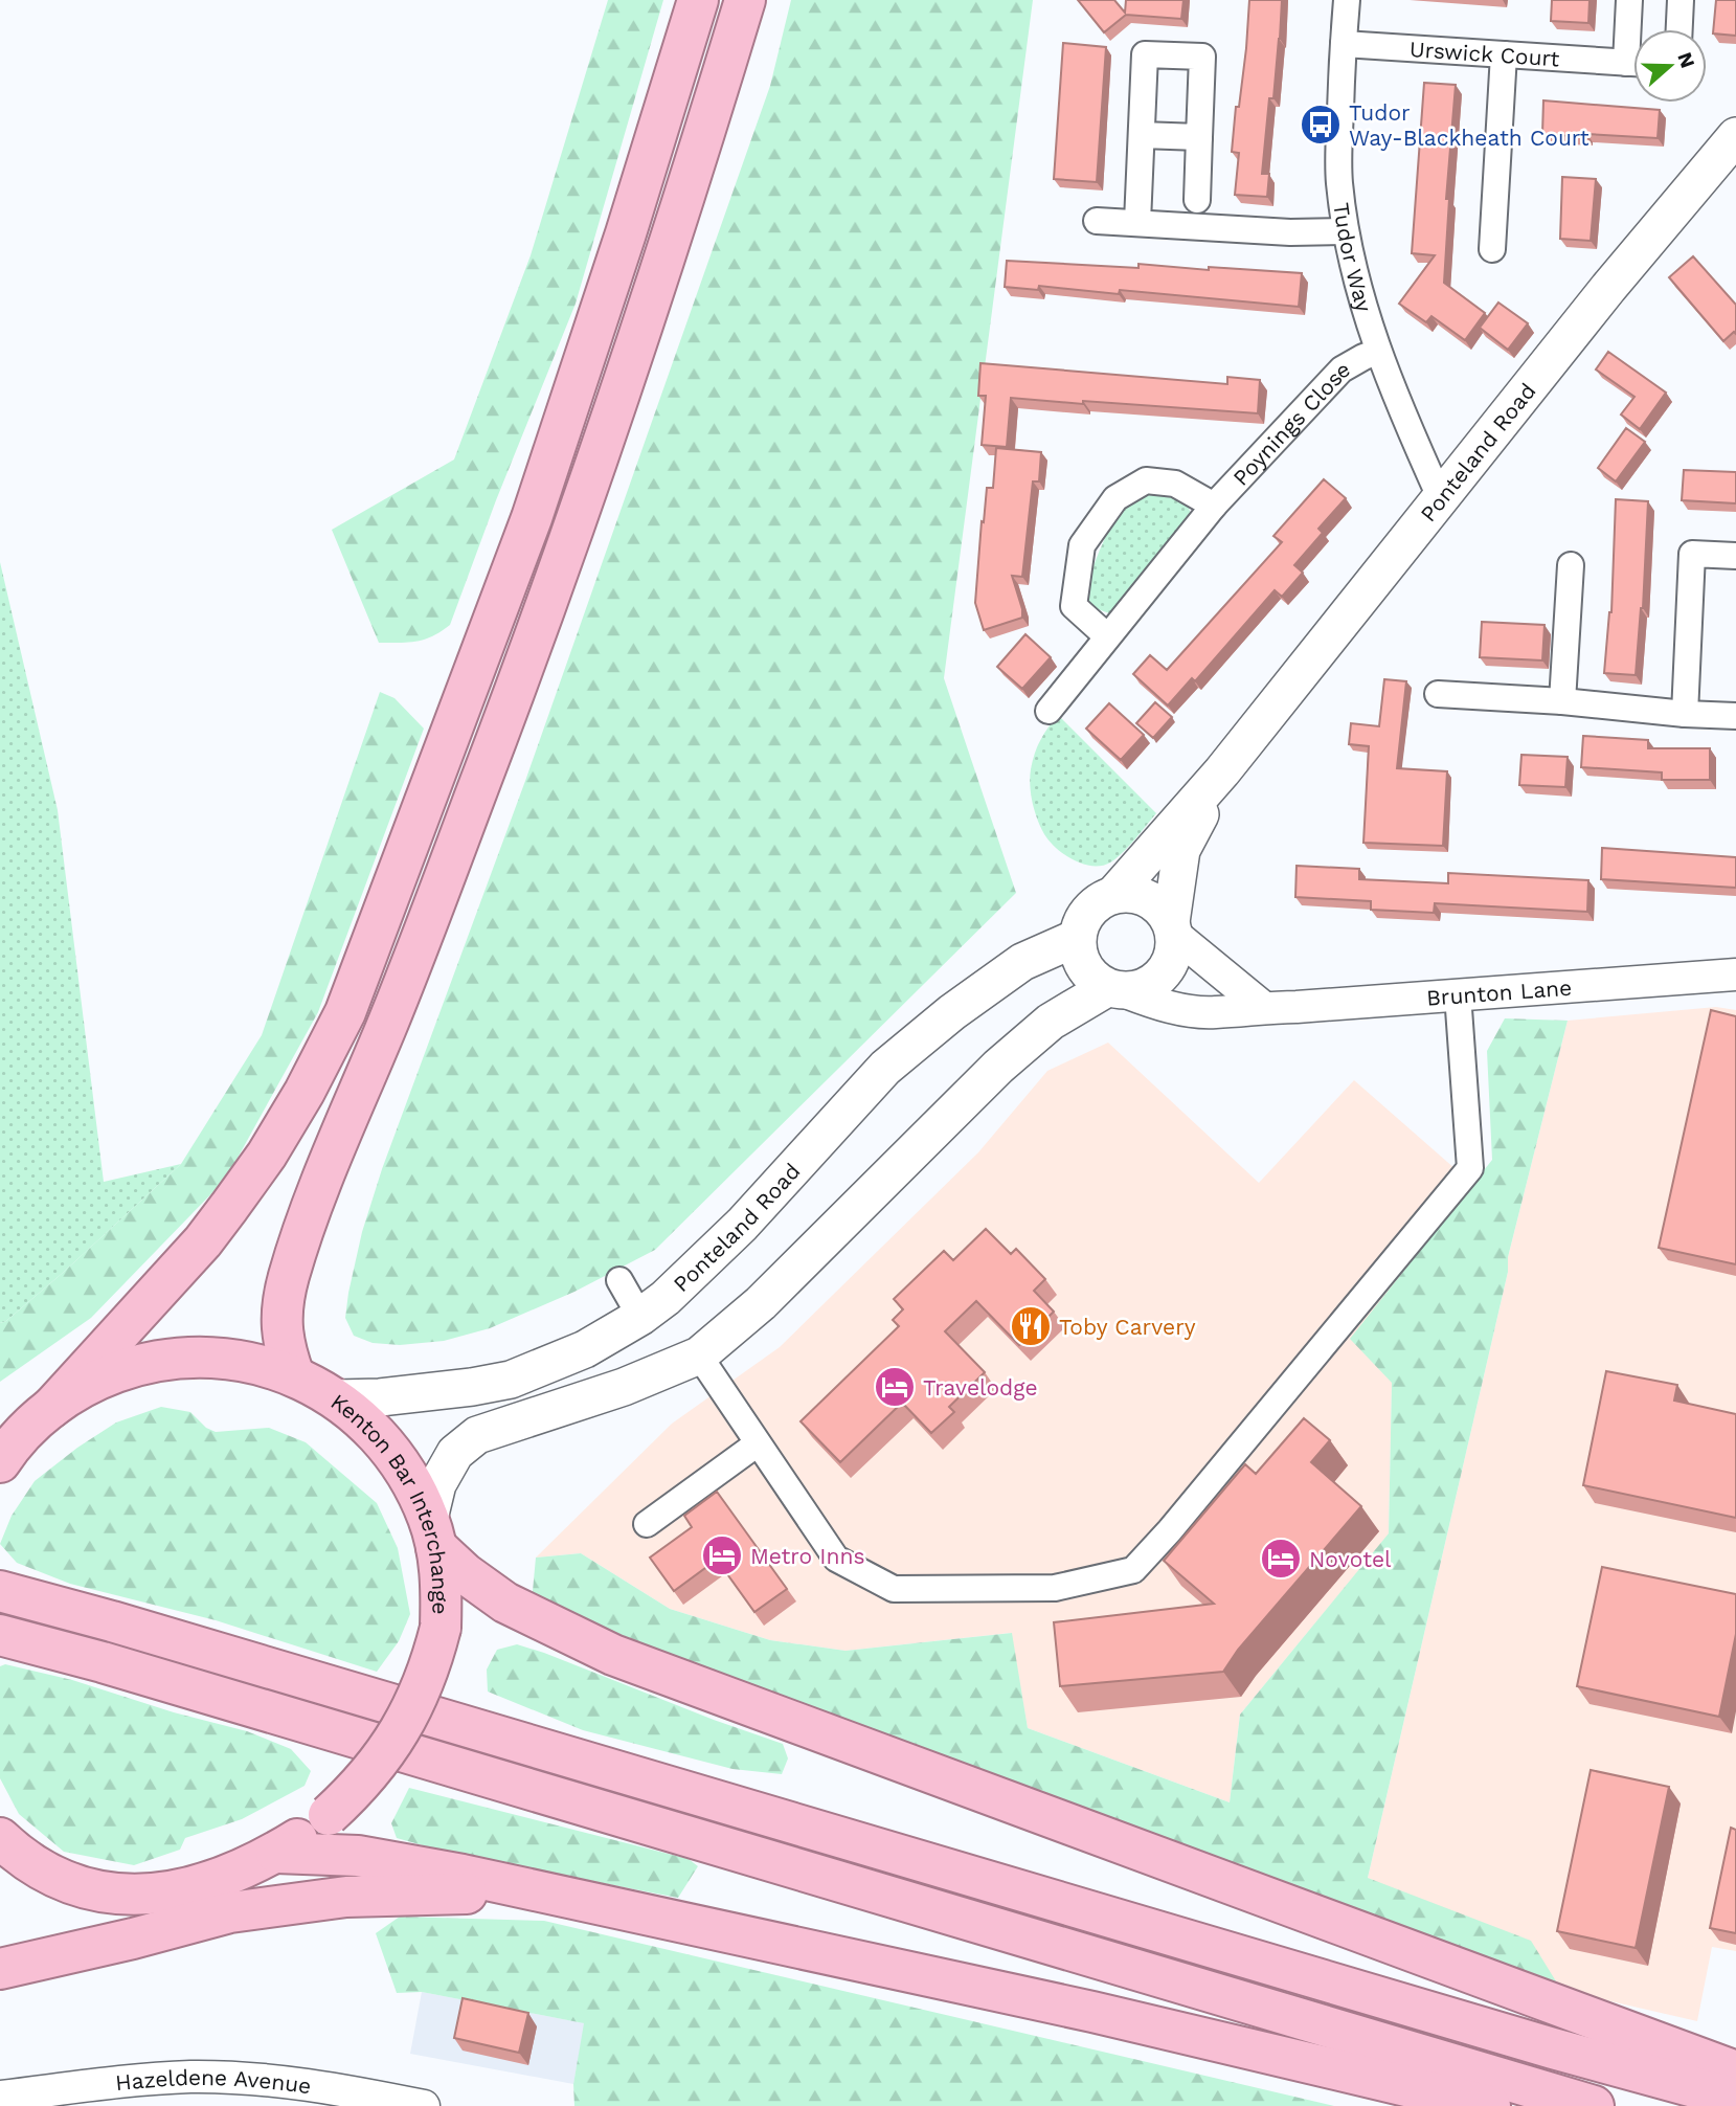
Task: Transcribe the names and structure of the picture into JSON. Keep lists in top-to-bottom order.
{
  "streets": {
    "highway": ["Kenton Bar Interchange"],
    "main road": ["Ponteland Road"],
    "street": [
      "Urswick Court",
      "Tudor Way",
      "Poynings Close",
      "Brunton Lane",
      "Hazeldene Avenue"
    ]
  },
  "crossings": [
    ["Urswick Court", "Tudor Way"],
    ["Tudor Way", "Poynings Close"],
    ["Tudor Way", "Ponteland Road"],
    ["Ponteland Road", "Brunton Lane"],
    ["Ponteland Road", "Kenton Bar Interchange"]
  ],
  "places": {
    "bus stop": ["Tudor Way-Blackheath Court"],
    "restaurant": ["Toby Carvery"],
    "hotel": ["Travelodge", "Metro Inns", "Novotel"]
  },
  "north": "right"
}
